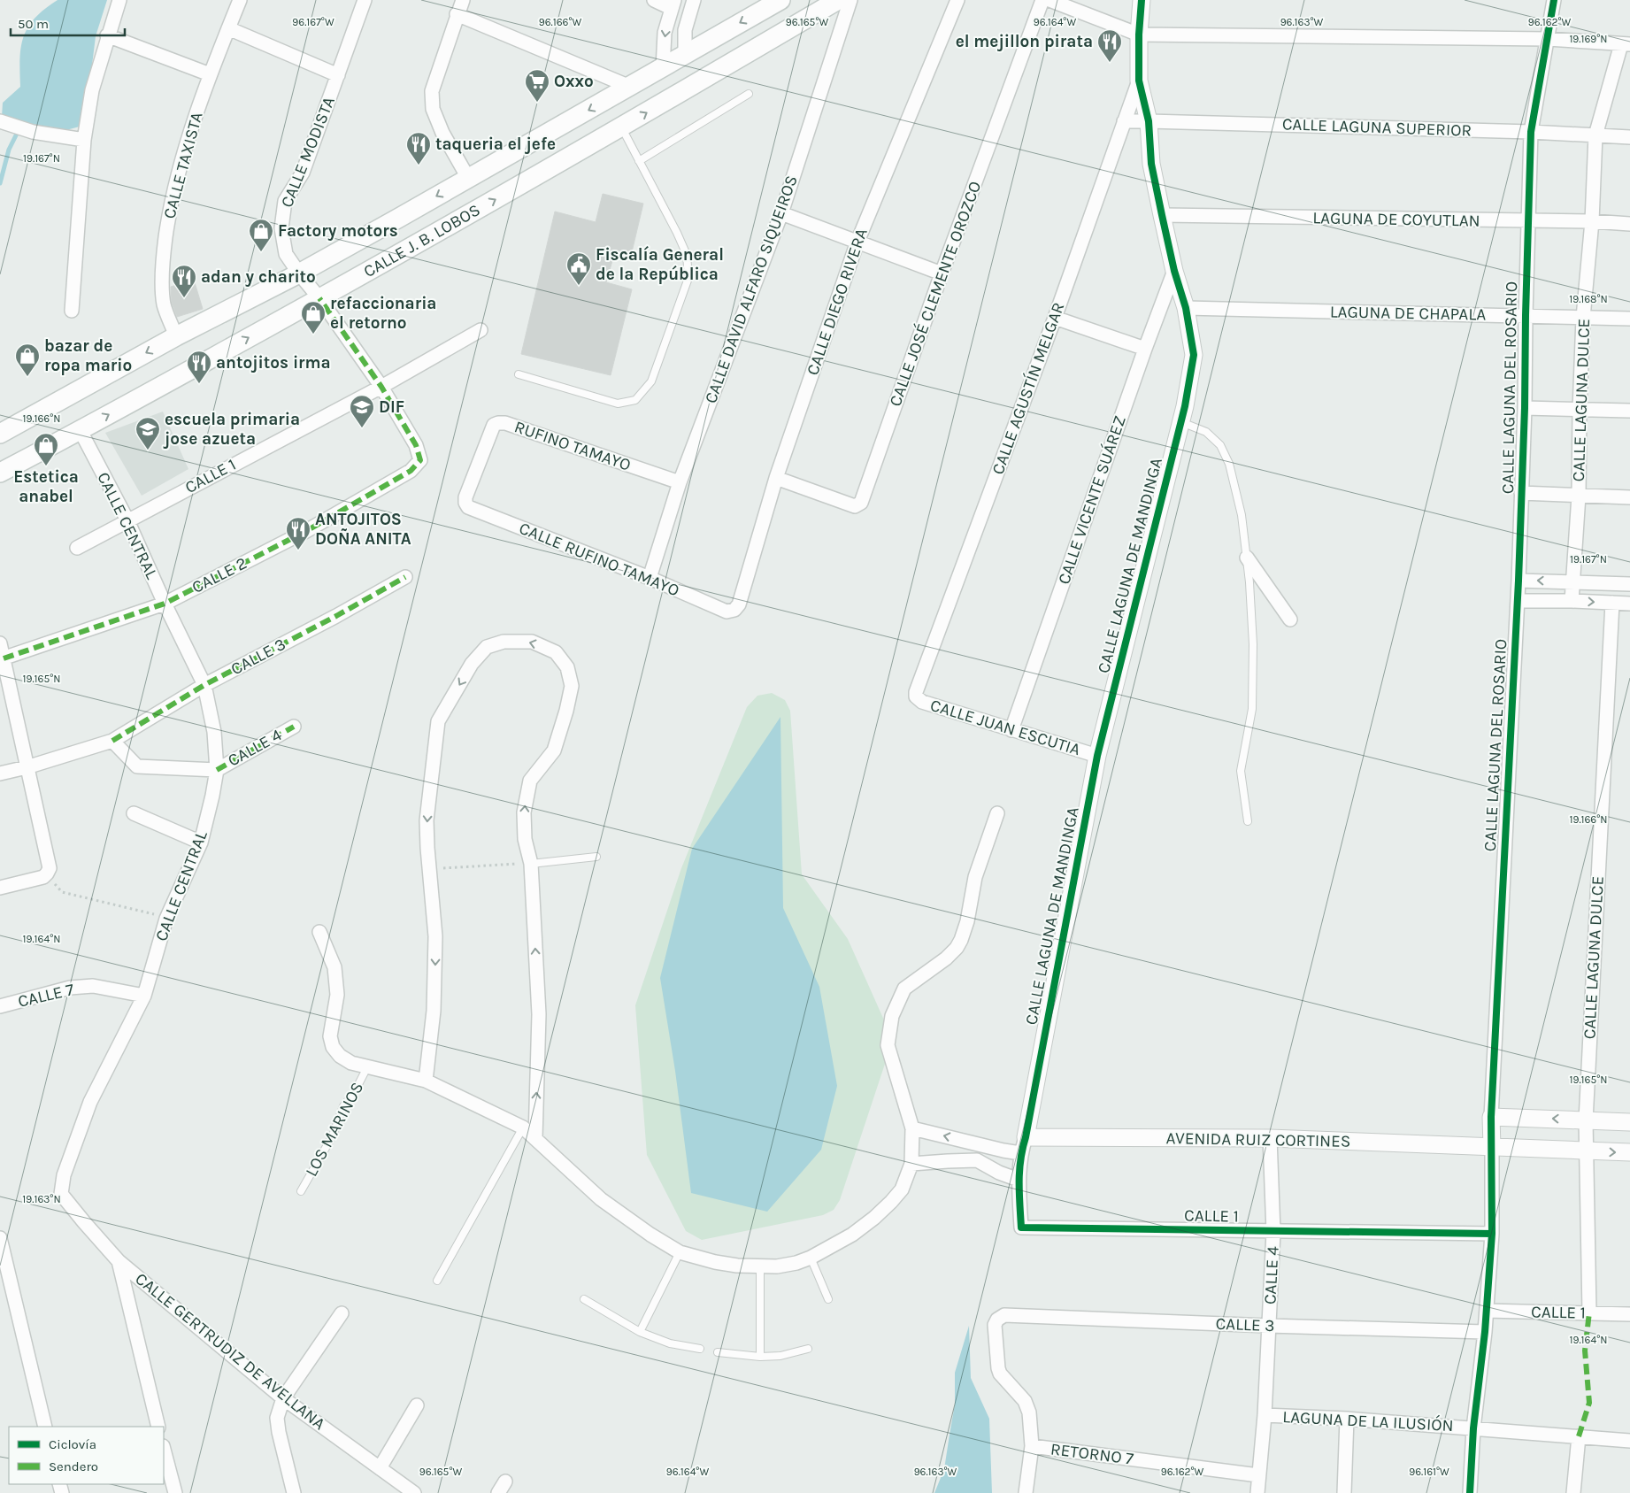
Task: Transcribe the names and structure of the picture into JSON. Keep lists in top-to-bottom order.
{
  "streets": {
    "main road": ["CALLE J. B. LOBOS"],
    "street": [
      "CALLE LAGUNA SUPERIOR",
      "CALLE MODISTA",
      "CALLE TAXISTA",
      "LAGUNA DE COYUTLAN",
      "CALLE DAVID ALFARO SIQUEIROS",
      "CALLE JOSÉ CLEMENTE OROZCO",
      "CALLE DIEGO RIVERA",
      "LAGUNA DE CHAPALA",
      "CALLE LAGUNA DEL ROSARIO",
      "CALLE AGUSTÍN MELGAR",
      "CALLE LAGUNA DULCE",
      "RUFINO TAMAYO",
      "CALLE 1",
      "CALLE VICENTE SUÁREZ",
      "CALLE CENTRAL",
      "CALLE RUFINO TAMAYO",
      "CALLE LAGUNA DE MANDINGA",
      "CALLE 2",
      "CALLE 3",
      "CALLE JUAN ESCUTIA",
      "CALLE 4",
      "CALLE 7",
      "AVENIDA RUIZ CORTINES",
      "CALLE GERTRUDIZ DE AVELLANA",
      "LAGUNA DE LA ILUSIÓN",
      "RETORNO 7"
    ],
    "lane": ["LOS MARINOS"]
  },
  "crossings": [
    ["CALLE LAGUNA SUPERIOR", "CALLE LAGUNA DEL ROSARIO"],
    ["CALLE LAGUNA SUPERIOR", "CALLE AGUSTÍN MELGAR"],
    ["CALLE LAGUNA SUPERIOR", "CALLE LAGUNA DULCE"],
    ["CALLE LAGUNA SUPERIOR", "CALLE LAGUNA DE MANDINGA"],
    ["CALLE MODISTA", "CALLE J. B. LOBOS"],
    ["CALLE MODISTA", "CALLE 1"],
    ["CALLE MODISTA", "CALLE 2"],
    ["CALLE TAXISTA", "CALLE J. B. LOBOS"],
    ["LAGUNA DE COYUTLAN", "CALLE LAGUNA DEL ROSARIO"],
    ["LAGUNA DE COYUTLAN", "CALLE LAGUNA DULCE"],
    ["LAGUNA DE COYUTLAN", "CALLE LAGUNA DE MANDINGA"],
    ["CALLE J. B. LOBOS", "CALLE CENTRAL"],
    ["CALLE DAVID ALFARO SIQUEIROS", "RUFINO TAMAYO"],
    ["CALLE DAVID ALFARO SIQUEIROS", "CALLE RUFINO TAMAYO"],
    ["CALLE JOSÉ CLEMENTE OROZCO", "CALLE DIEGO RIVERA"],
    ["CALLE DIEGO RIVERA", "CALLE RUFINO TAMAYO"],
    ["LAGUNA DE CHAPALA", "CALLE LAGUNA DEL ROSARIO"],
    ["LAGUNA DE CHAPALA", "CALLE LAGUNA DULCE"],
    ["LAGUNA DE CHAPALA", "CALLE LAGUNA DE MANDINGA"],
    ["CALLE LAGUNA DEL ROSARIO", "CALLE 1"],
    ["CALLE LAGUNA DEL ROSARIO", "CALLE 3"],
    ["CALLE LAGUNA DEL ROSARIO", "AVENIDA RUIZ CORTINES"],
    ["CALLE LAGUNA DEL ROSARIO", "LAGUNA DE LA ILUSIÓN"],
    ["CALLE AGUSTÍN MELGAR", "CALLE LAGUNA DE MANDINGA"],
    ["CALLE AGUSTÍN MELGAR", "CALLE JUAN ESCUTIA"],
    ["CALLE LAGUNA DULCE", "CALLE 1"],
    ["CALLE LAGUNA DULCE", "AVENIDA RUIZ CORTINES"],
    ["RUFINO TAMAYO", "CALLE RUFINO TAMAYO"],
    ["CALLE 1", "CALLE CENTRAL"],
    ["CALLE 1", "CALLE LAGUNA DE MANDINGA"],
    ["CALLE 1", "CALLE 4"],
    ["CALLE 1", "AVENIDA RUIZ CORTINES"],
    ["CALLE VICENTE SUÁREZ", "CALLE LAGUNA DE MANDINGA"],
    ["CALLE VICENTE SUÁREZ", "CALLE JUAN ESCUTIA"],
    ["CALLE CENTRAL", "CALLE 2"],
    ["CALLE CENTRAL", "CALLE 3"],
    ["CALLE CENTRAL", "CALLE 4"],
    ["CALLE CENTRAL", "CALLE 7"],
    ["CALLE CENTRAL", "CALLE GERTRUDIZ DE AVELLANA"],
    ["CALLE LAGUNA DE MANDINGA", "CALLE JUAN ESCUTIA"],
    ["CALLE LAGUNA DE MANDINGA", "AVENIDA RUIZ CORTINES"],
    ["CALLE 3", "CALLE 4"],
    ["CALLE 3", "RETORNO 7"],
    ["CALLE 4", "AVENIDA RUIZ CORTINES"],
    ["CALLE 4", "LAGUNA DE LA ILUSIÓN"],
    ["CALLE 4", "RETORNO 7"]
  ],
  "places": {
    "restaurant": [
      "el mejillon pirata",
      "taqueria el jefe",
      "adan y charito",
      "antojitos irma",
      "ANTOJITOS DOÑA ANITA"
    ],
    "supermarket": ["Oxxo"],
    "shop": [
      "Factory motors",
      "refaccionaria el retorno",
      "bazar de ropa mario",
      "Estetica anabel"
    ],
    "public building": ["Fiscalía General de la República"],
    "school or university": ["DIF", "escuela primaria jose azueta"]
  },
  "legend": ["Ciclovía", "Sendero"],
  "scale_bar": "50 m",
  "coordinates": [
    "96.167°W",
    "96.166°W",
    "96.165°W",
    "96.164°W",
    "96.163°W",
    "96.162°W",
    "19.169°N",
    "19.167°N",
    "19.168°N",
    "19.166°N",
    "19.165°N",
    "19.164°N",
    "19.163°N",
    "96.161°W"
  ]
}
